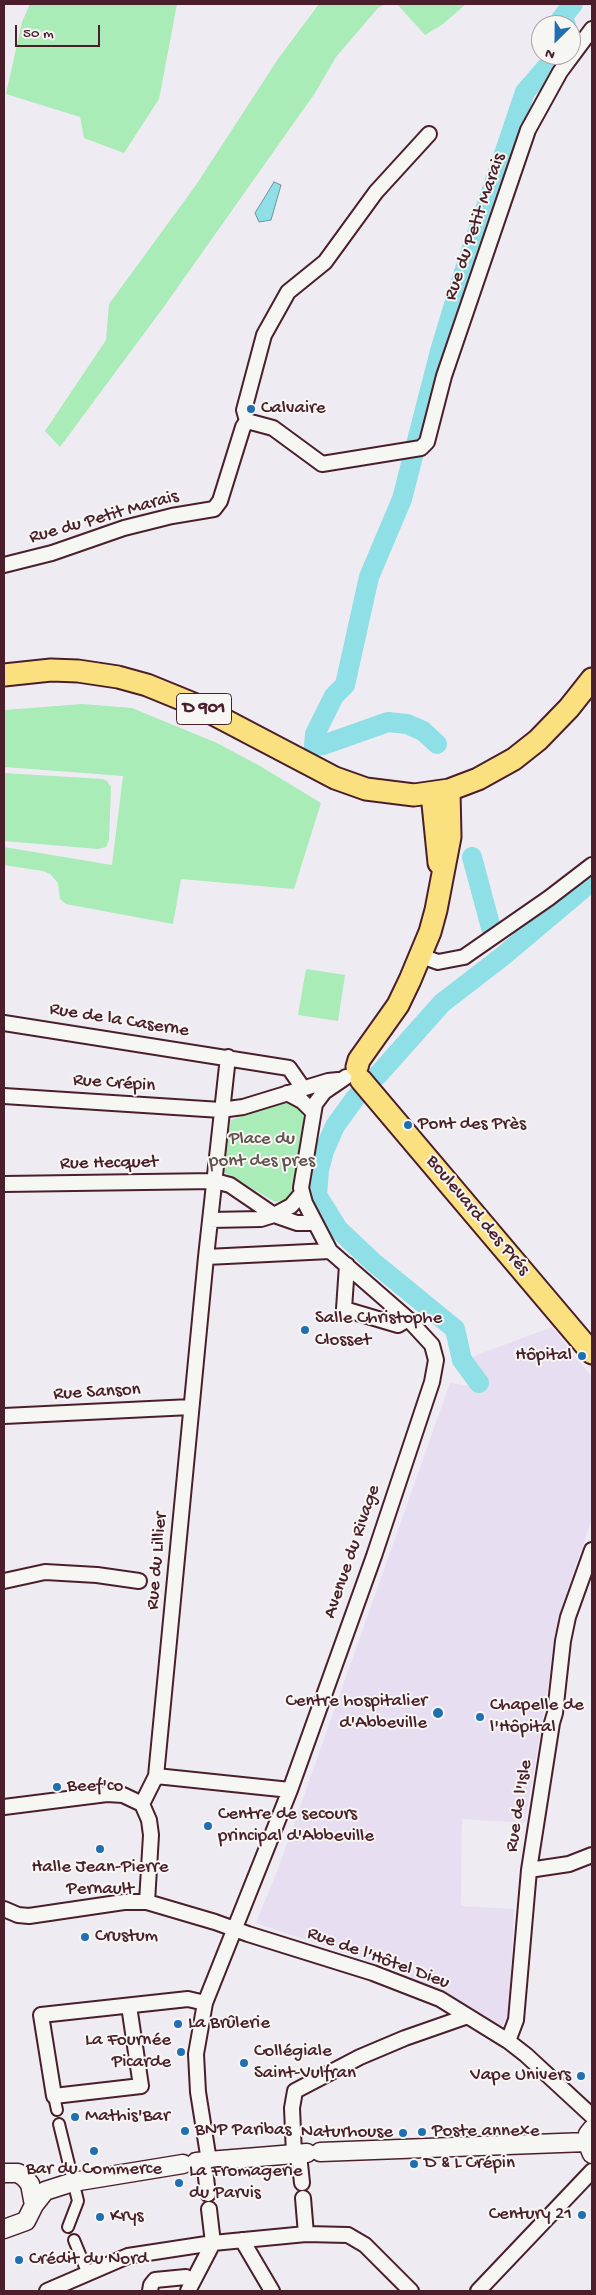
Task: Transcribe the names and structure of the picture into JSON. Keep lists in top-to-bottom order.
{
  "streets": {
    "main road": ["D 901", "Boulevard des Prés"],
    "street": [
      "Rue du Petit Marais",
      "Rue de la Caserne",
      "Rue Crépin",
      "Rue Hecquet",
      "Rue Sanson",
      "Avenue du Rivage",
      "Rue du Lillier",
      "Rue de l'Isle",
      "Rue de l'Hôtel Dieu"
    ]
  },
  "crossings": [
    ["Rue de la Caserne", "Rue Crépin"],
    ["Rue de la Caserne", "Rue du Lillier"],
    ["Rue Crépin", "Boulevard des Prés"],
    ["Rue Crépin", "Rue du Lillier"],
    ["Rue Hecquet", "Rue du Lillier"],
    ["Rue Sanson", "Rue du Lillier"],
    ["Avenue du Rivage", "Rue de l'Hôtel Dieu"],
    ["Rue de l'Isle", "Rue de l'Hôtel Dieu"]
  ],
  "parks": ["Place du pont des pres"],
  "places": [
    "Calvaire",
    "Pont des Près",
    "Salle Christophe Closset",
    "Hôpital",
    "Centre hospitalier d'Abbeville",
    "Chapelle de l'Hôpital",
    "Beef'co",
    "Centre de secours principal d'Abbeville",
    "Halle Jean-Pierre Pernault",
    "Crustum",
    "La Brûlerie",
    "La Fournée Picarde",
    "Collégiale Saint-Vulfran",
    "Vape Univers",
    "Mathis'Bar",
    "BNP Paribas",
    "Poste annexe",
    "Naturhouse",
    "Bar du Commerce",
    "D & L Crépin",
    "La Fromagerie du Parvis",
    "Century 21",
    "Krys",
    "Crédit du Nord"
  ],
  "scale_bar": "50 m",
  "north": "bottom left"
}
